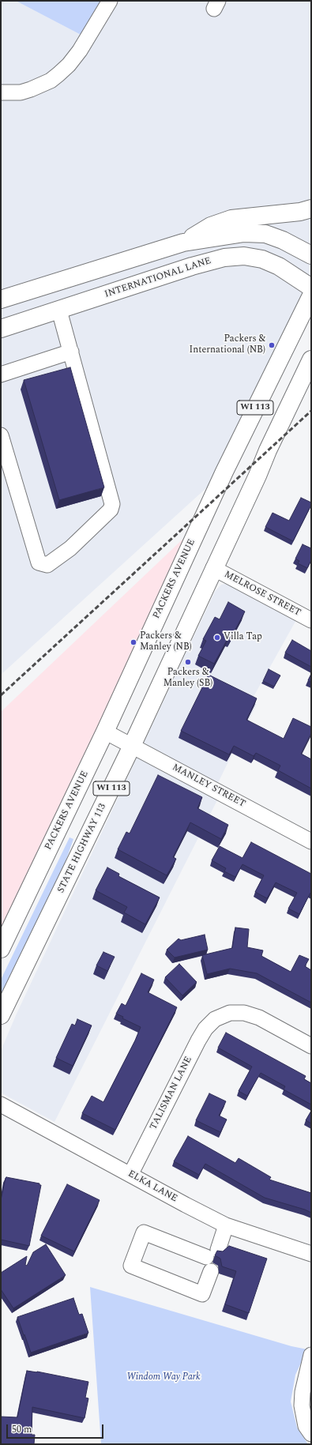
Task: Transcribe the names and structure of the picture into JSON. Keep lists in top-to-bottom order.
{
  "streets": {
    "main road": [
      "INTERNATIONAL LANE",
      "WI 113",
      "PACKERS AVENUE",
      "STATE HIGHWAY 113"
    ],
    "street": [
      "MELROSE STREET",
      "MANLEY STREET",
      "TALISMAN LANE",
      "ELKA LANE"
    ]
  },
  "crossings": [
    ["WI 113", "MELROSE STREET"],
    ["WI 113", "STATE HIGHWAY 113"],
    ["PACKERS AVENUE", "MANLEY STREET"],
    ["MELROSE STREET", "STATE HIGHWAY 113"],
    ["MANLEY STREET", "STATE HIGHWAY 113"],
    ["TALISMAN LANE", "ELKA LANE"]
  ],
  "parks": ["Windom Way Park"],
  "places": [
    "Packers & International (NB)",
    "Villa Tap",
    "Packers & Manley (NB)",
    "Packers & Manley (SB)"
  ],
  "scale_bar": "50 m"
}
